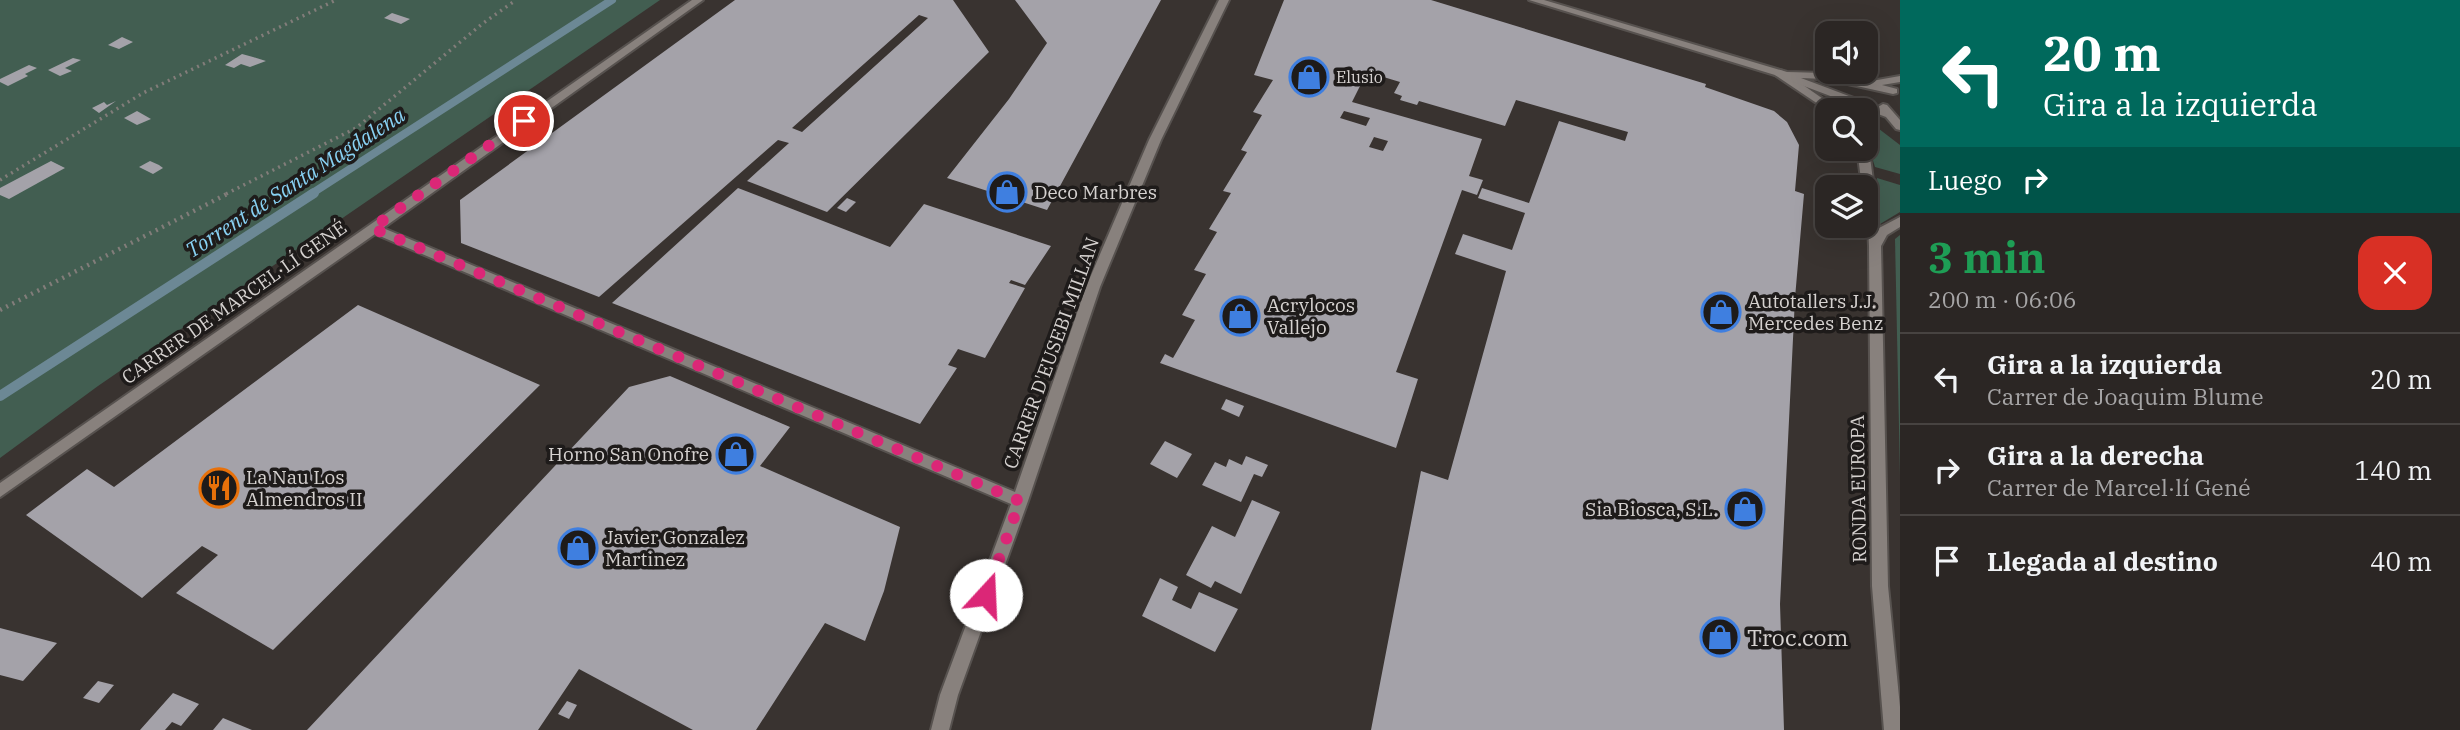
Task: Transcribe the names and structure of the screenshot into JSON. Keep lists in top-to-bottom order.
{
  "streets": {
    "street": ["CARRER DE MARCEL·LÍ GENÉ", "CARRER D'EUSEBI MILLAN", "RONDA EUROPA"]
  },
  "water": ["Torrent de Santa Magdalena"],
  "places": {
    "shop": [
      "Elusio",
      "Deco Marbres",
      "Autotallers J.J. Mercedes Benz",
      "Acrylocos Vallejo",
      "Horno San Onofre",
      "Sia Biosca, S.L.",
      "Javier Gonzalez Martinez",
      "Troc.com"
    ],
    "restaurant": ["La Nau Los Almendros II"]
  },
  "page": {
    "turn": ["20 m", "Gira a la izquierda"],
    "then": "Luego",
    "heading": ["3 min", "200 m · 06:06"],
    "list": [
      {
        "name": "Gira a la izquierda",
        "note": "Carrer de Joaquim Blume",
        "value": "20 m"
      },
      {
        "name": "Gira a la derecha",
        "note": "Carrer de Marcel·lí Gené",
        "value": "140 m"
      },
      {
        "name": "Llegada al destino",
        "value": "40 m"
      }
    ]
  }
}
